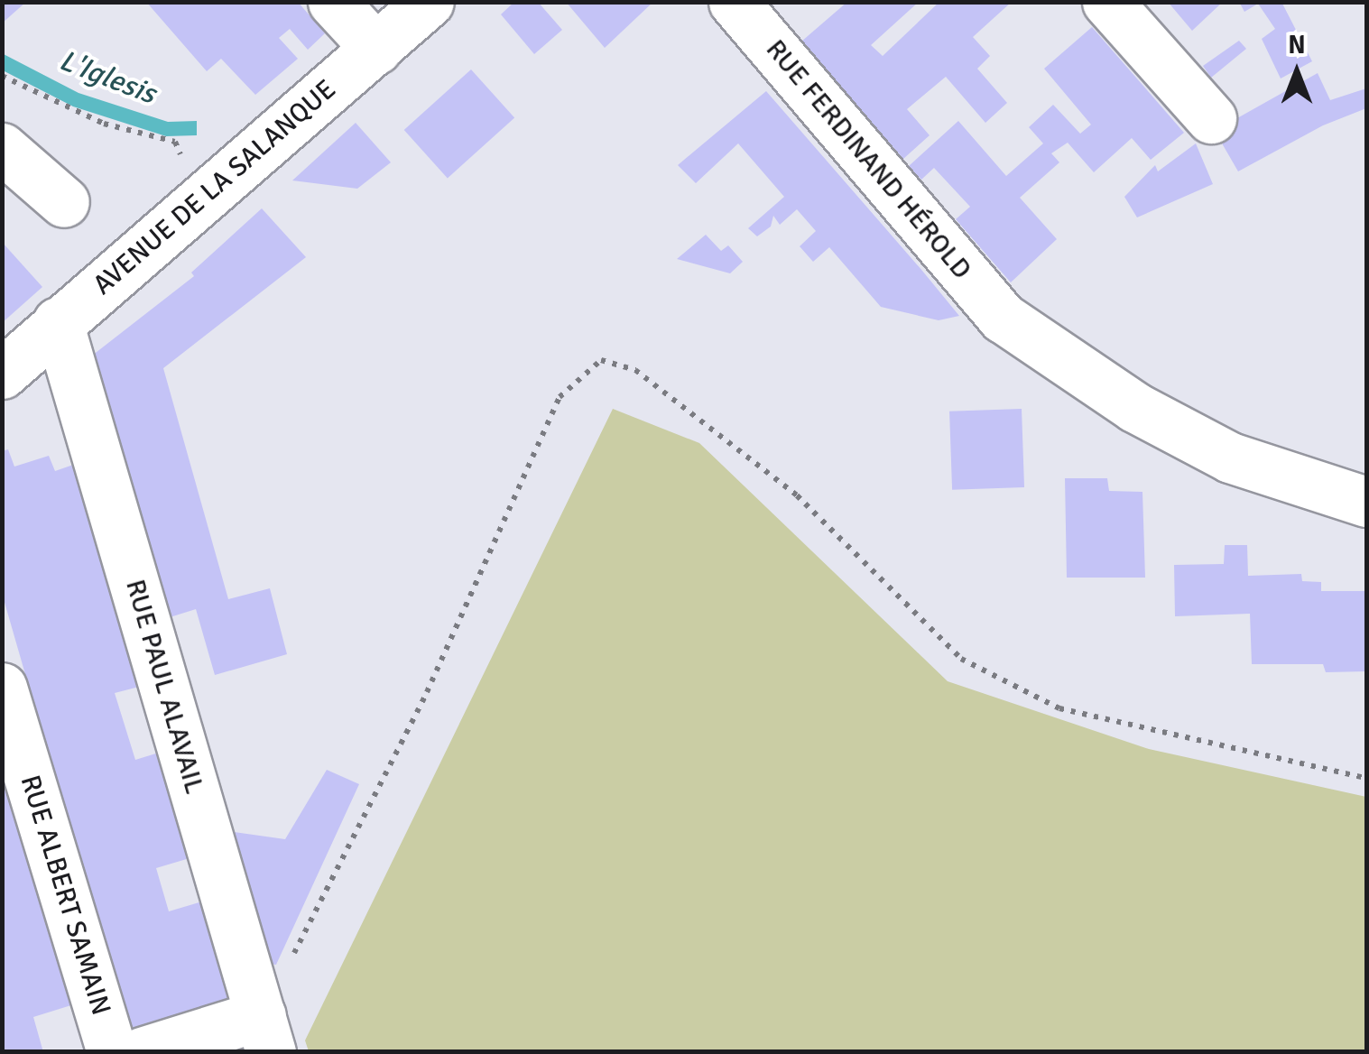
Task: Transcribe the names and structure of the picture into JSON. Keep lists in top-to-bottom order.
{
  "streets": {
    "street": [
      "RUE FERDINAND HÉROLD",
      "AVENUE DE LA SALANQUE",
      "RUE PAUL ALAVAIL",
      "RUE ALBERT SAMAIN"
    ]
  },
  "crossings": [
    ["AVENUE DE LA SALANQUE", "RUE PAUL ALAVAIL"]
  ],
  "water": ["L'Iglesis"],
  "north": "top"
}
